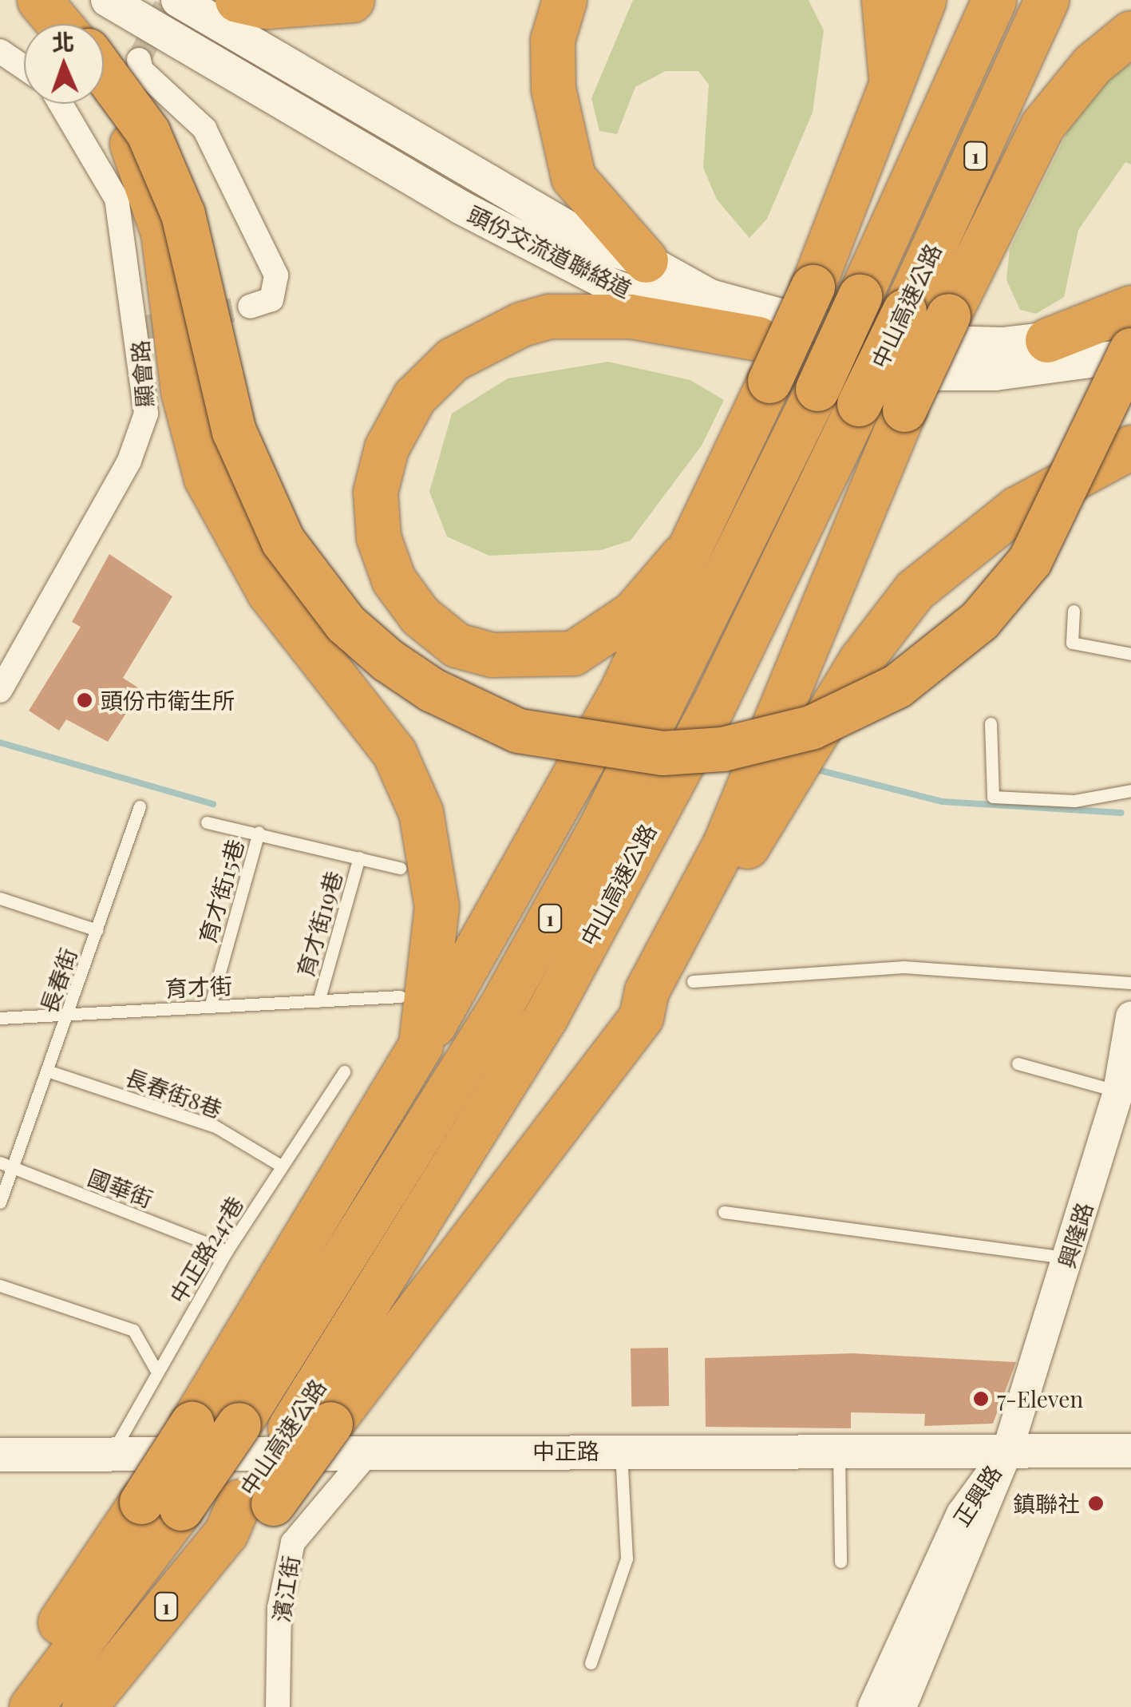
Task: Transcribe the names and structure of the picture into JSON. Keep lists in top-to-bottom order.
{
  "streets": {
    "highway": ["1", "中山高速公路"],
    "main road": ["頭份交流道聯絡道", "中正路"],
    "street": [
      "顯會路",
      "興隆路",
      "正興路",
      "濱江街"
    ],
    "lane": [
      "育才街15巷",
      "育才街19巷",
      "長春街",
      "育才街",
      "長春街8巷",
      "國華街",
      "中正路247巷"
    ]
  },
  "crossings": [
    ["育才街15巷", "育才街"],
    ["育才街19巷", "育才街"],
    ["長春街", "育才街"],
    ["長春街", "長春街8巷"],
    ["長春街", "國華街"],
    ["長春街8巷", "中正路247巷"],
    ["國華街", "中正路247巷"],
    ["興隆路", "中正路"],
    ["興隆路", "正興路"],
    ["中正路247巷", "中正路"],
    ["中正路", "正興路"],
    ["中正路", "濱江街"]
  ],
  "places": ["頭份市衛生所", "7-Eleven", "鎮聯社"],
  "north": "top"
}
